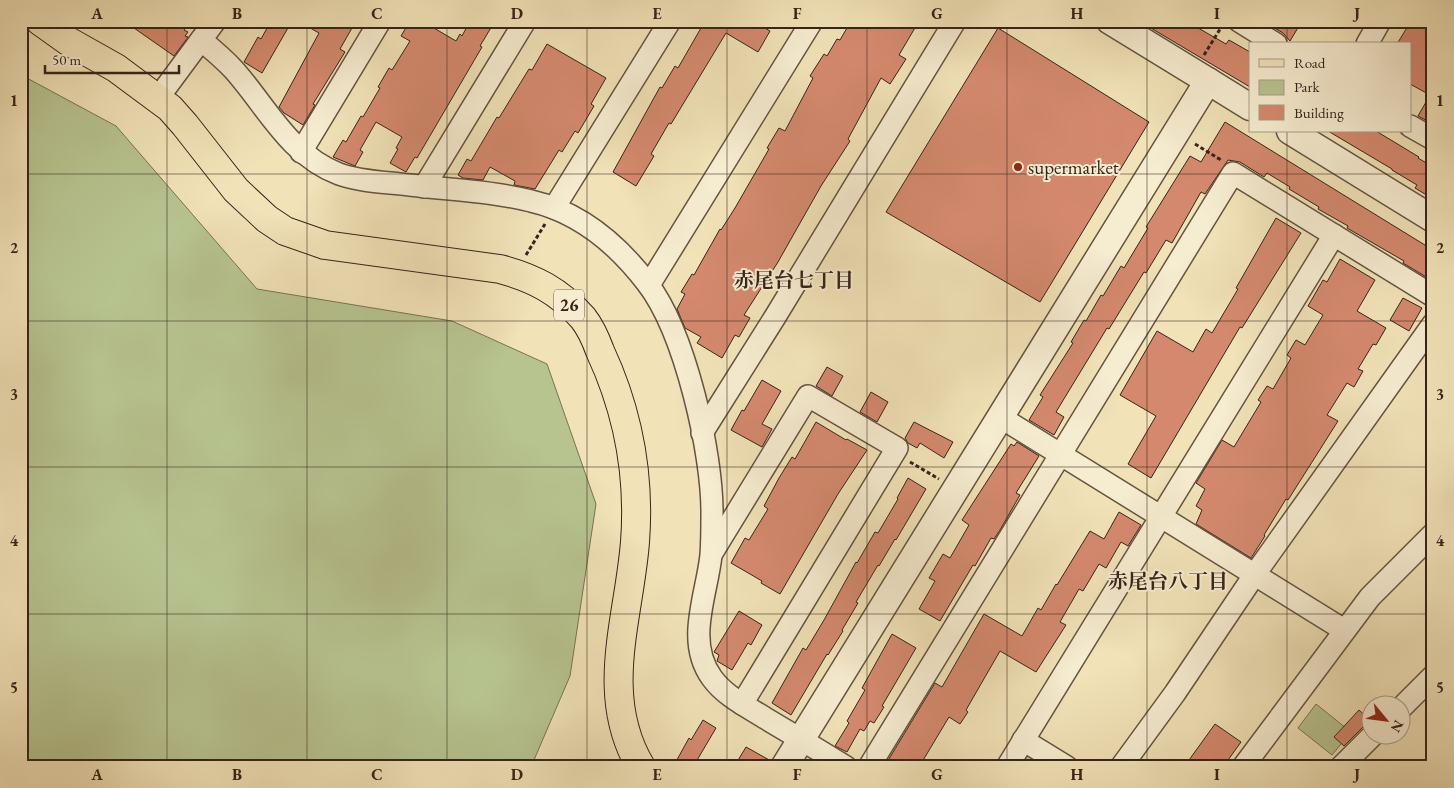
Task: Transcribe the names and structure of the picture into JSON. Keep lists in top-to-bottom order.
{
  "streets": {
    "main road": ["26"]
  },
  "districts": ["赤尾台七丁目", "赤尾台八丁目"],
  "places": ["supermarket"],
  "legend": ["Road", "Park", "Building"],
  "scale_bar": "50 m",
  "north": "bottom right",
  "grid": {
    "columns": [
      "A",
      "B",
      "C",
      "D",
      "E",
      "F",
      "G",
      "H",
      "I",
      "J"
    ],
    "rows": [
      "1",
      "2",
      "3",
      "4",
      "5"
    ]
  }
}
